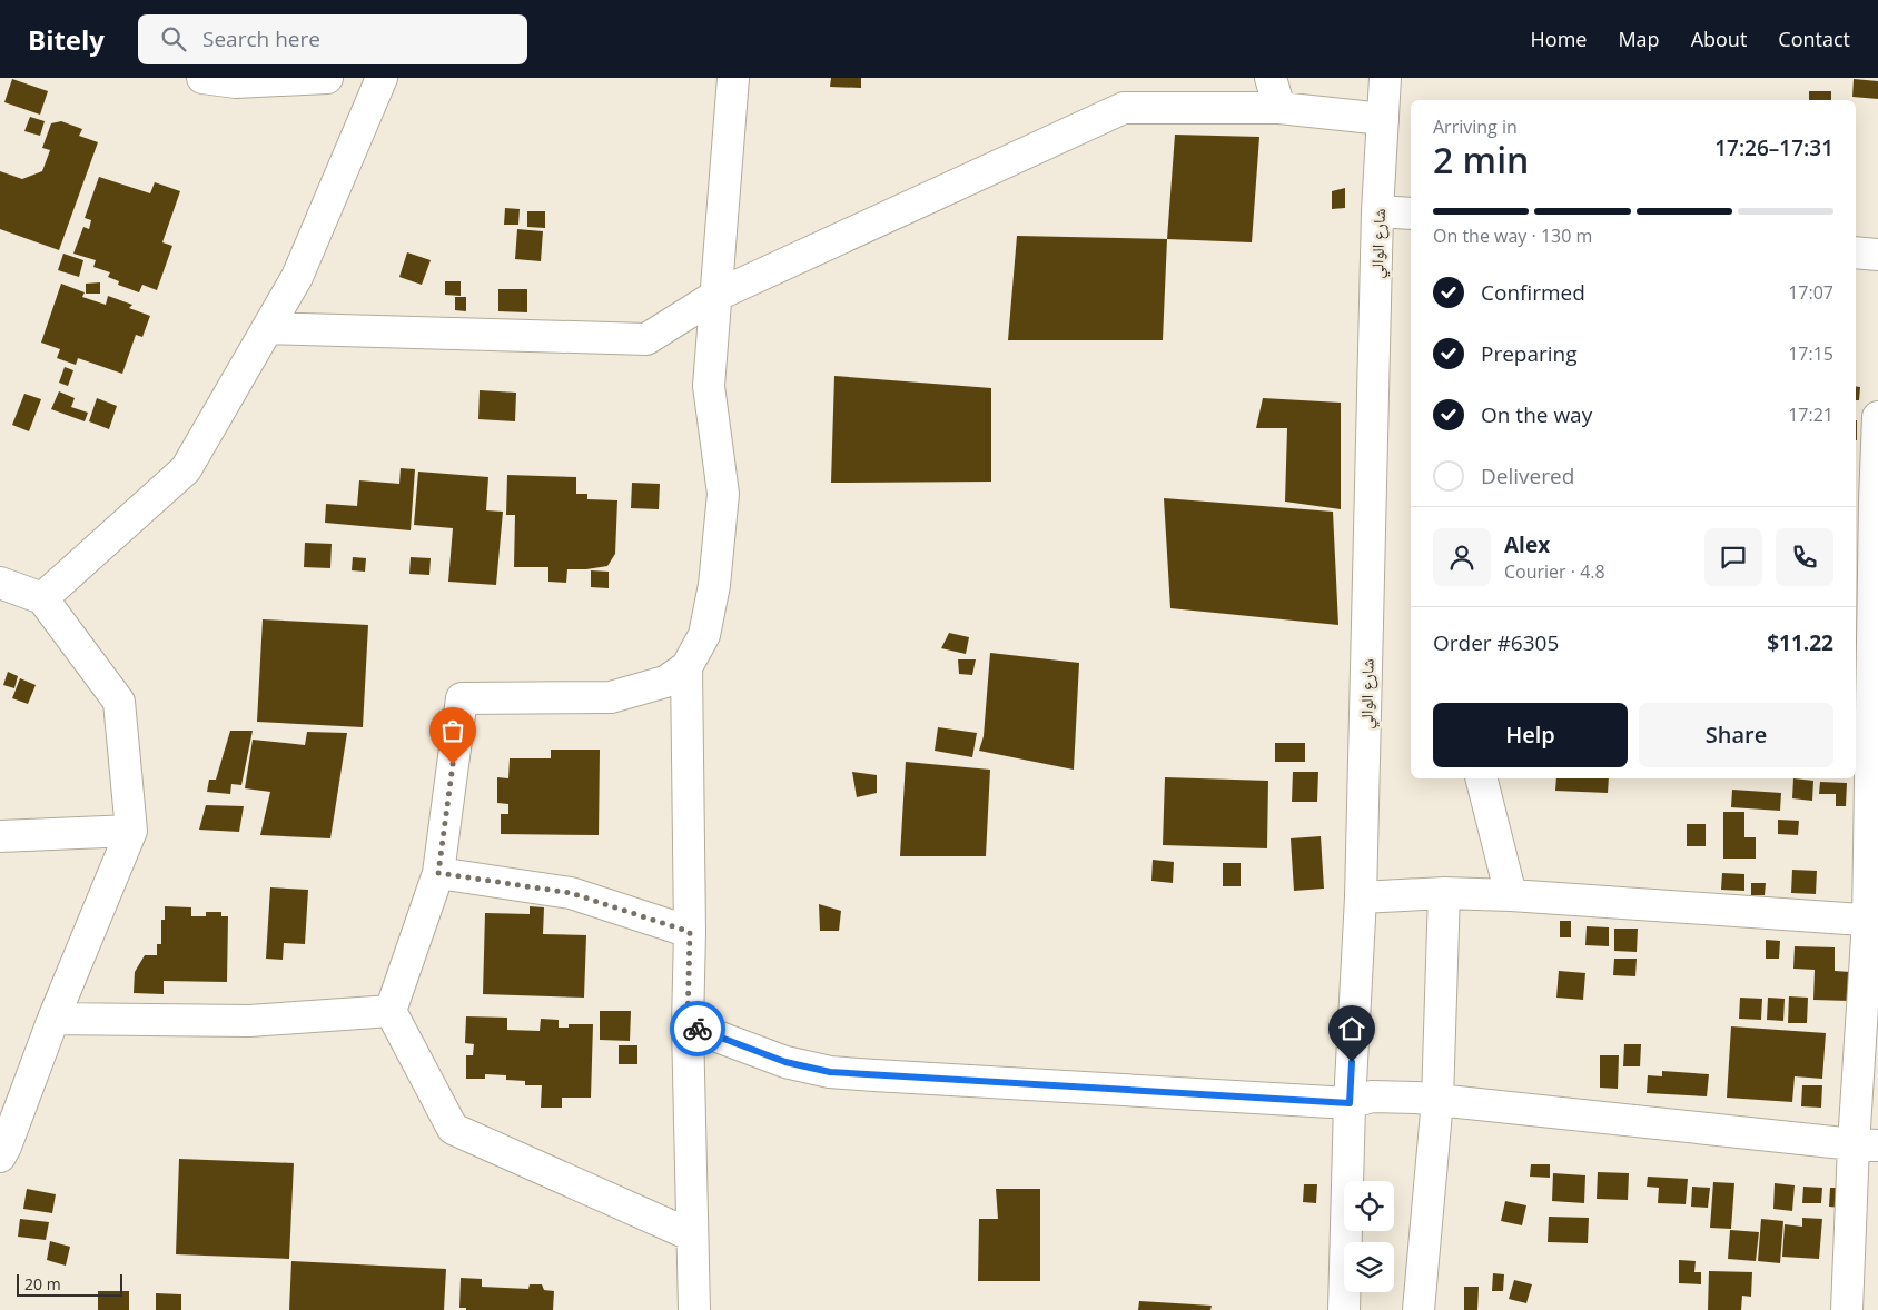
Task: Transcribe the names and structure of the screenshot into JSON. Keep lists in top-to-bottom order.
{
  "streets": {
    "street": ["شارع الوالي"]
  },
  "scale_bar": "20 m",
  "page": {
    "header": "Bitely",
    "search": "Search here",
    "nav": [
      "Home",
      "Map",
      "About",
      "Contact"
    ],
    "heading": ["2 min", "Arriving in", "17:26–17:31"],
    "panel": [
      "Alex",
      "Courier · 4.8",
      "Order #6305",
      "$11.22"
    ],
    "bar": "On the way · 130 m",
    "list": [
      ["Confirmed", "17:07"],
      ["Preparing", "17:15"],
      ["On the way", "17:21"],
      "Delivered"
    ],
    "buttons": ["Help", "Share"],
    "scale": "20 m"
  }
}
